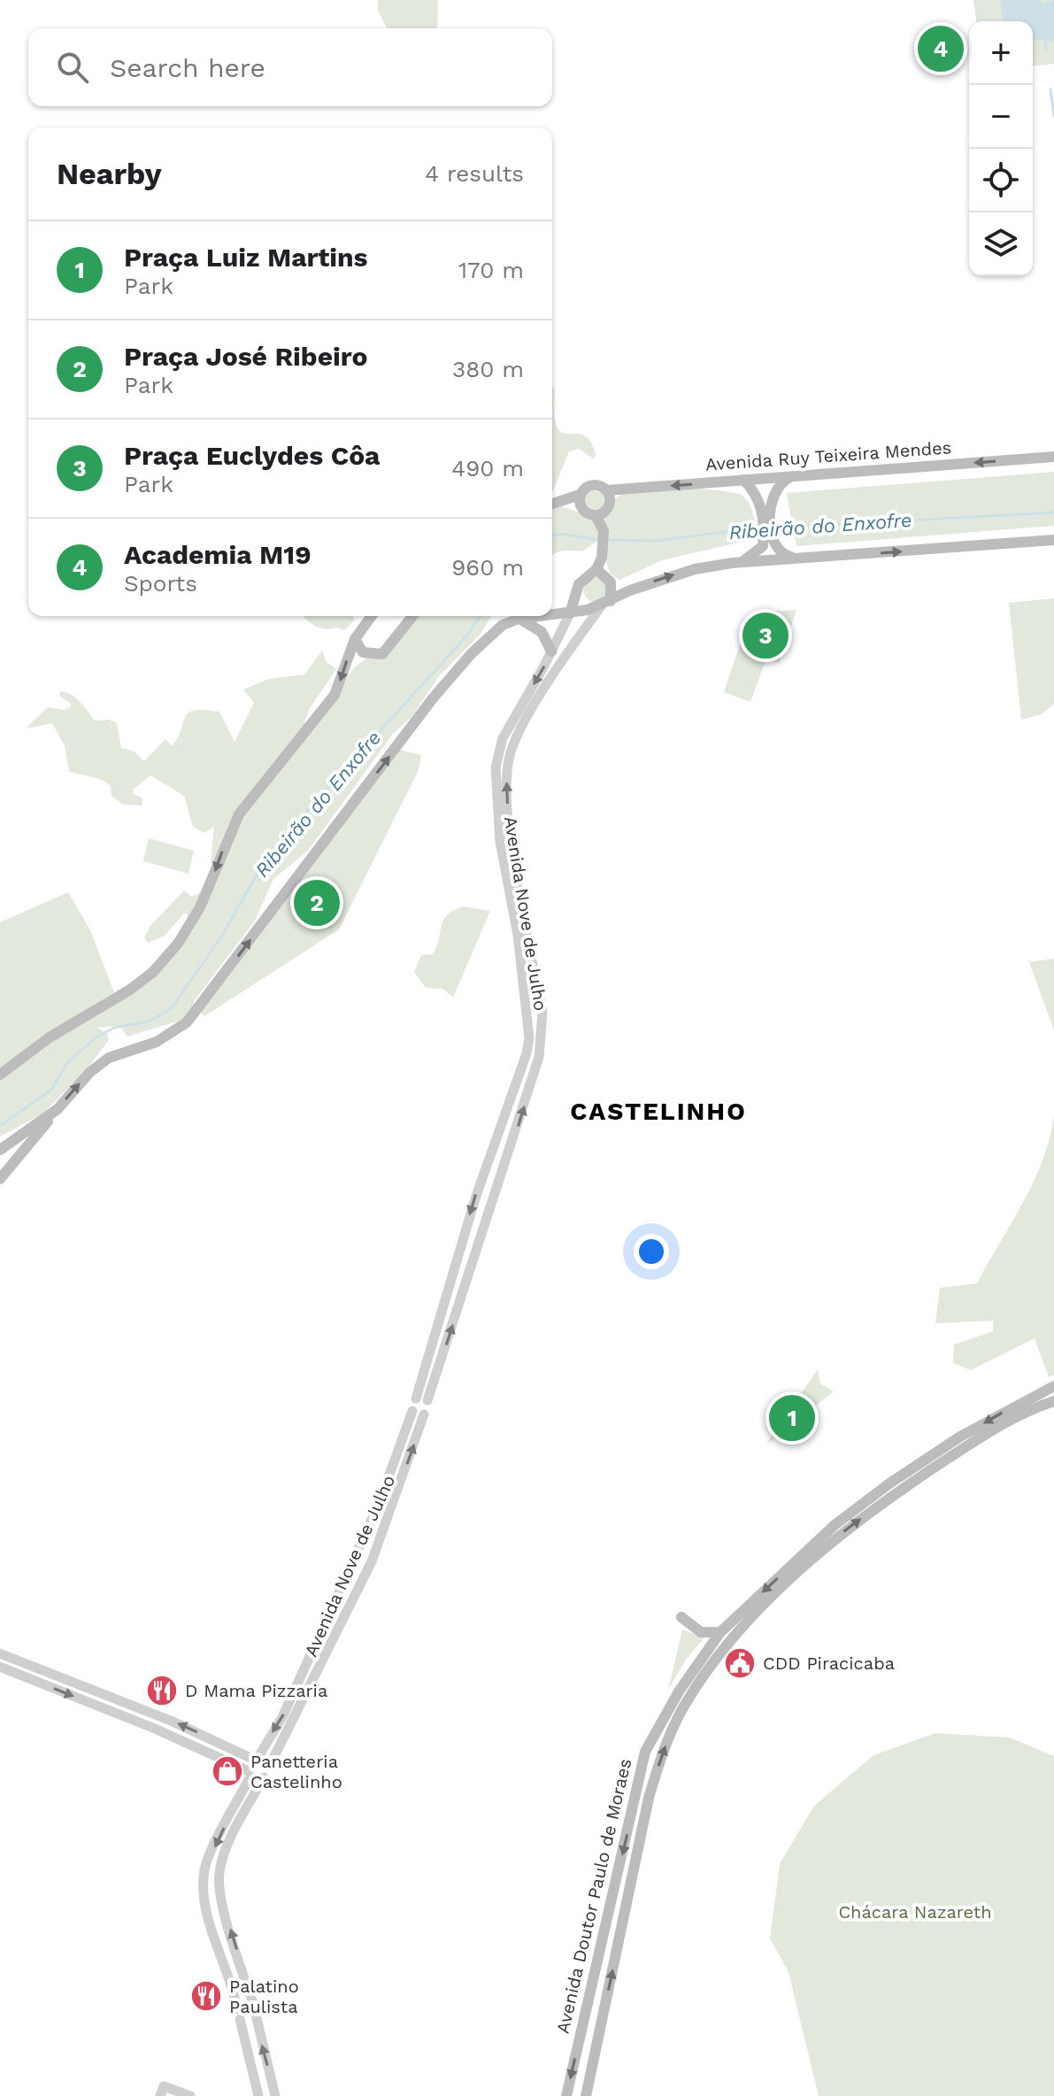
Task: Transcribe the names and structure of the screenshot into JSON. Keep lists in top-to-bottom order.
{
  "streets": {
    "main road": ["Avenida Ruy Teixeira Mendes", "Avenida Doutor Paulo de Moraes"],
    "street": ["Avenida Nove de Julho"]
  },
  "districts": ["CASTELINHO"],
  "water": ["Ribeirão do Enxofre"],
  "parks": ["Chácara Nazareth"],
  "places": {
    "public building": ["CDD Piracicaba"],
    "restaurant": ["D Mama Pizzaria", "Palatino Paulista"],
    "shop": ["Panetteria Castelinho"]
  },
  "page": {
    "map_buttons": ["+", "−"],
    "pins": [
      "4",
      "3",
      "2",
      "1"
    ],
    "search": "Search here",
    "heading": ["Nearby", "4 results"],
    "list": [
      {
        "mark": "1",
        "name": "Praça Luiz Martins",
        "note": "Park",
        "value": "170 m"
      },
      {
        "mark": "2",
        "name": "Praça José Ribeiro",
        "note": "Park",
        "value": "380 m"
      },
      {
        "mark": "3",
        "name": "Praça Euclydes Côa",
        "note": "Park",
        "value": "490 m"
      },
      {
        "mark": "4",
        "name": "Academia M19",
        "note": "Sports",
        "value": "960 m"
      }
    ]
  }
}
